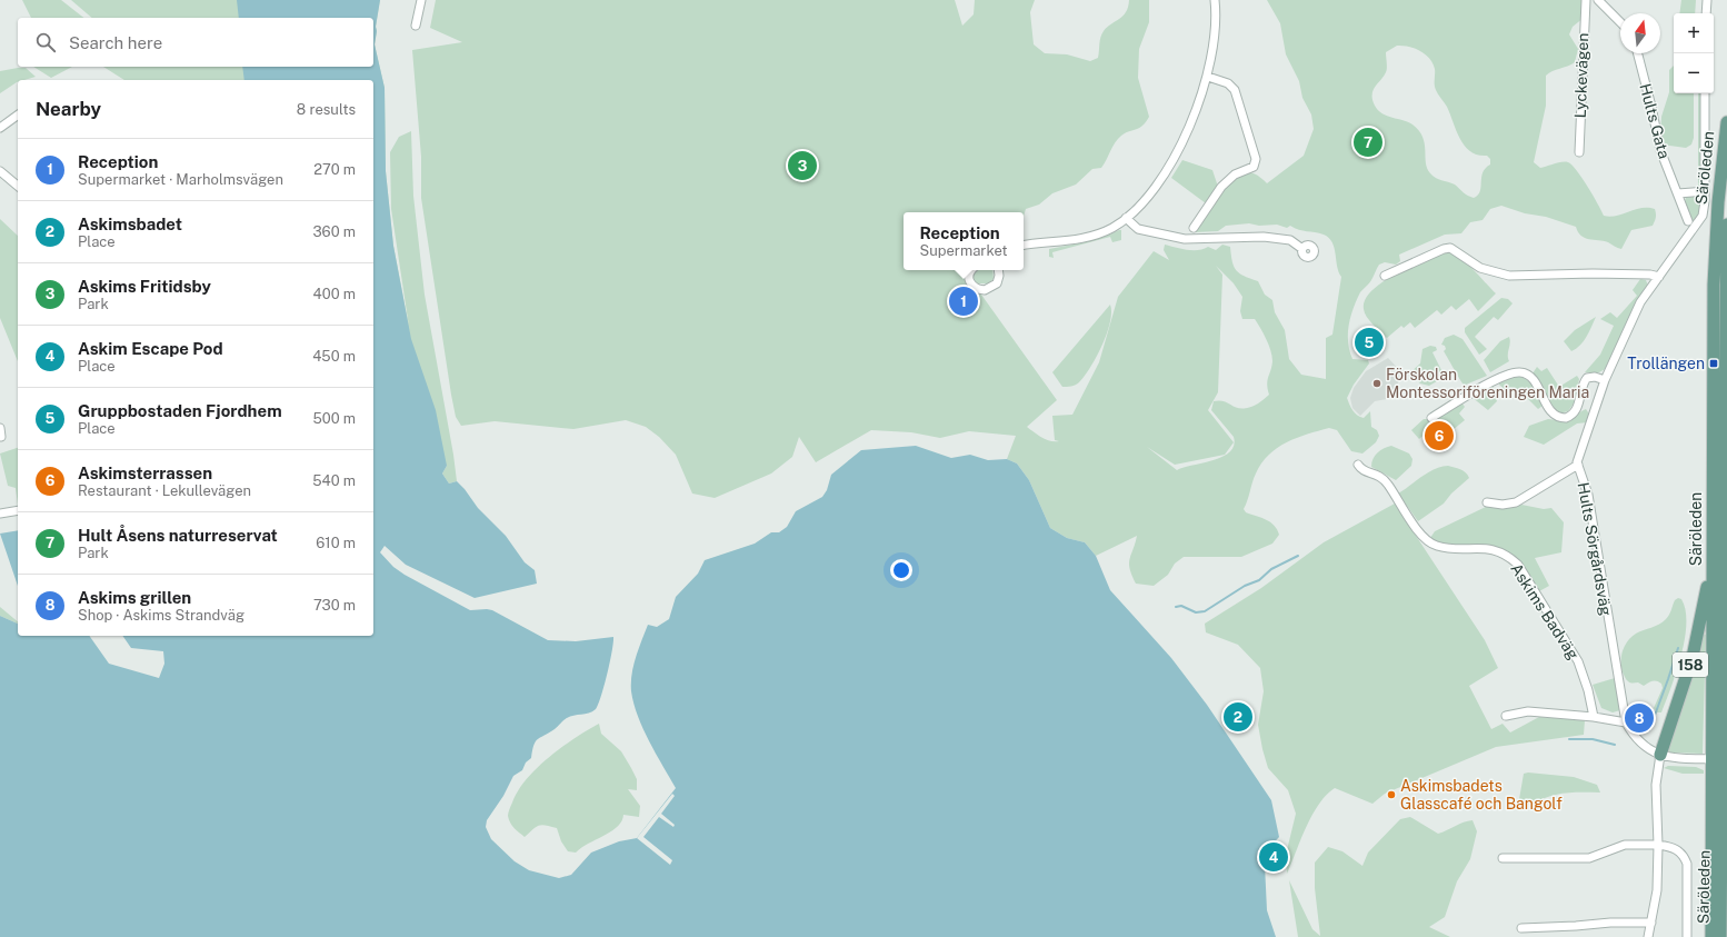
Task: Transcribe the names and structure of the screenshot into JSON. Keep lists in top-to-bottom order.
{
  "streets": {
    "main road": ["Säröleden", "158"],
    "street": [
      "Lyckevägen",
      "Hults Gata",
      "Hults Sörgårdsväg",
      "Askims Badväg"
    ]
  },
  "crossings": [
    ["Säröleden", "158"]
  ],
  "places": {
    "transit": ["Trollängen"],
    "other": ["Förskolan Montessoriföreningen Maria", "Askimsbadets Glasscafé och Bangolf"]
  },
  "north": "top",
  "page": {
    "map_buttons": ["+", "−"],
    "search": "Search here",
    "heading": ["Nearby", "8 results"],
    "pins": [
      "7",
      "3",
      "1",
      "5",
      "6",
      "2",
      "8",
      "4"
    ],
    "list": [
      {
        "mark": "1",
        "name": "Reception",
        "note": "Supermarket · Marholmsvägen",
        "value": "270 m"
      },
      {
        "mark": "2",
        "name": "Askimsbadet",
        "note": "Place",
        "value": "360 m"
      },
      {
        "mark": "3",
        "name": "Askims Fritidsby",
        "note": "Park",
        "value": "400 m"
      },
      {
        "mark": "4",
        "name": "Askim Escape Pod",
        "note": "Place",
        "value": "450 m"
      },
      {
        "mark": "5",
        "name": "Gruppbostaden Fjordhem",
        "note": "Place",
        "value": "500 m"
      },
      {
        "mark": "6",
        "name": "Askimsterrassen",
        "note": "Restaurant · Lekullevägen",
        "value": "540 m"
      },
      {
        "mark": "7",
        "name": "Hult Åsens naturreservat",
        "note": "Park",
        "value": "610 m"
      },
      {
        "mark": "8",
        "name": "Askims grillen",
        "note": "Shop · Askims Strandväg",
        "value": "730 m"
      }
    ],
    "popup": ["Reception", "Supermarket"]
  }
}
